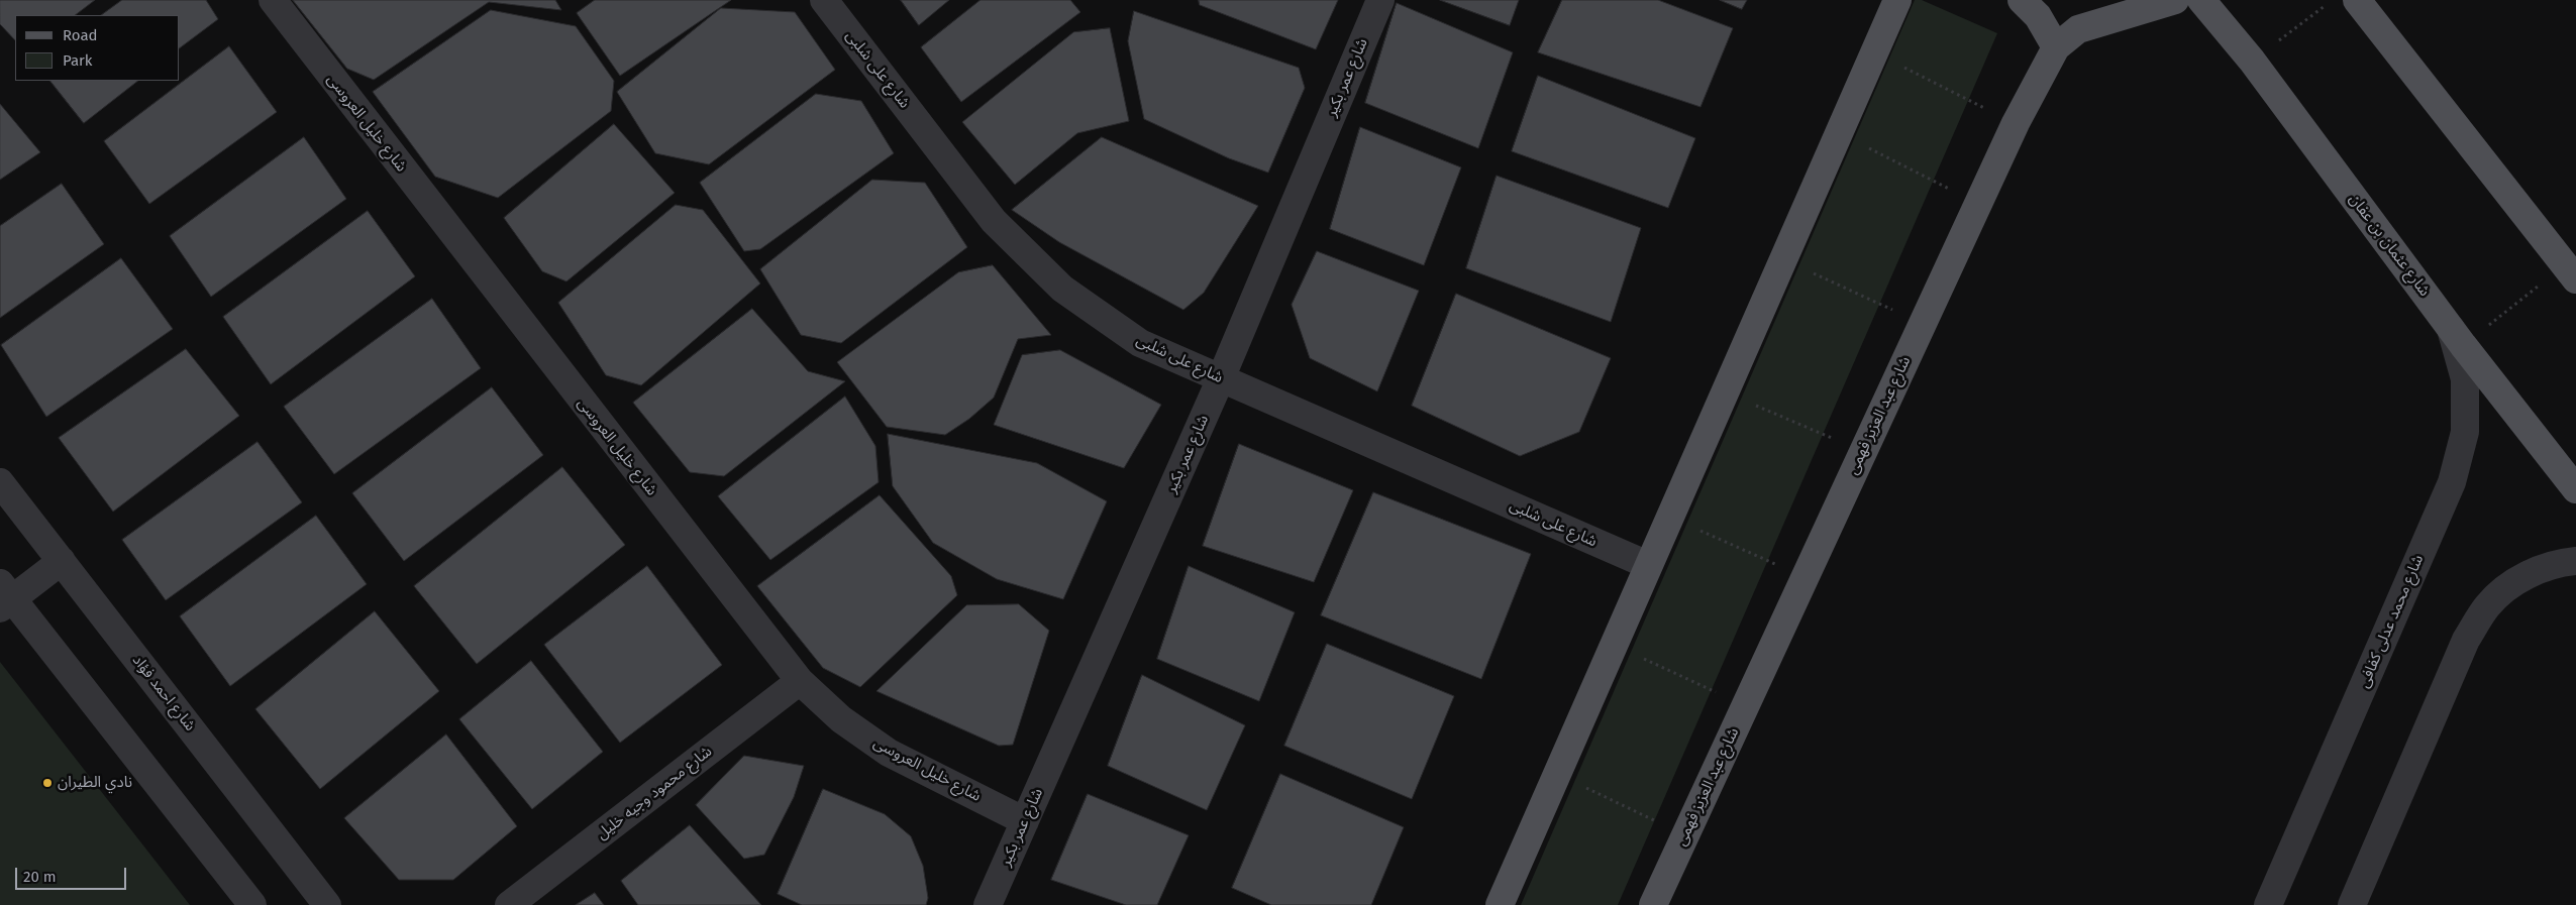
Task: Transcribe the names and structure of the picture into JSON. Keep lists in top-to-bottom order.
{
  "streets": {
    "main road": ["شارع عثمان بن عفان", "شارع عبد العزيز فهمى"],
    "street": [
      "شارع على شلبى",
      "شارع عمر بكير",
      "شارع خليل العروسى",
      "شارع محمد عدلى كفافى",
      "شارع احمد فؤاد",
      "شارع محمود وجيه خليل"
    ]
  },
  "crossings": [
    ["شارع على شلبى", "شارع عمر بكير"],
    ["شارع عمر بكير", "شارع خليل العروسى"],
    ["شارع خليل العروسى", "شارع محمود وجيه خليل"],
    ["شارع عثمان بن عفان", "شارع محمد عدلى كفافى"]
  ],
  "places": ["نادي الطيران"],
  "legend": ["Road", "Park"],
  "scale_bar": "20 m"
}
